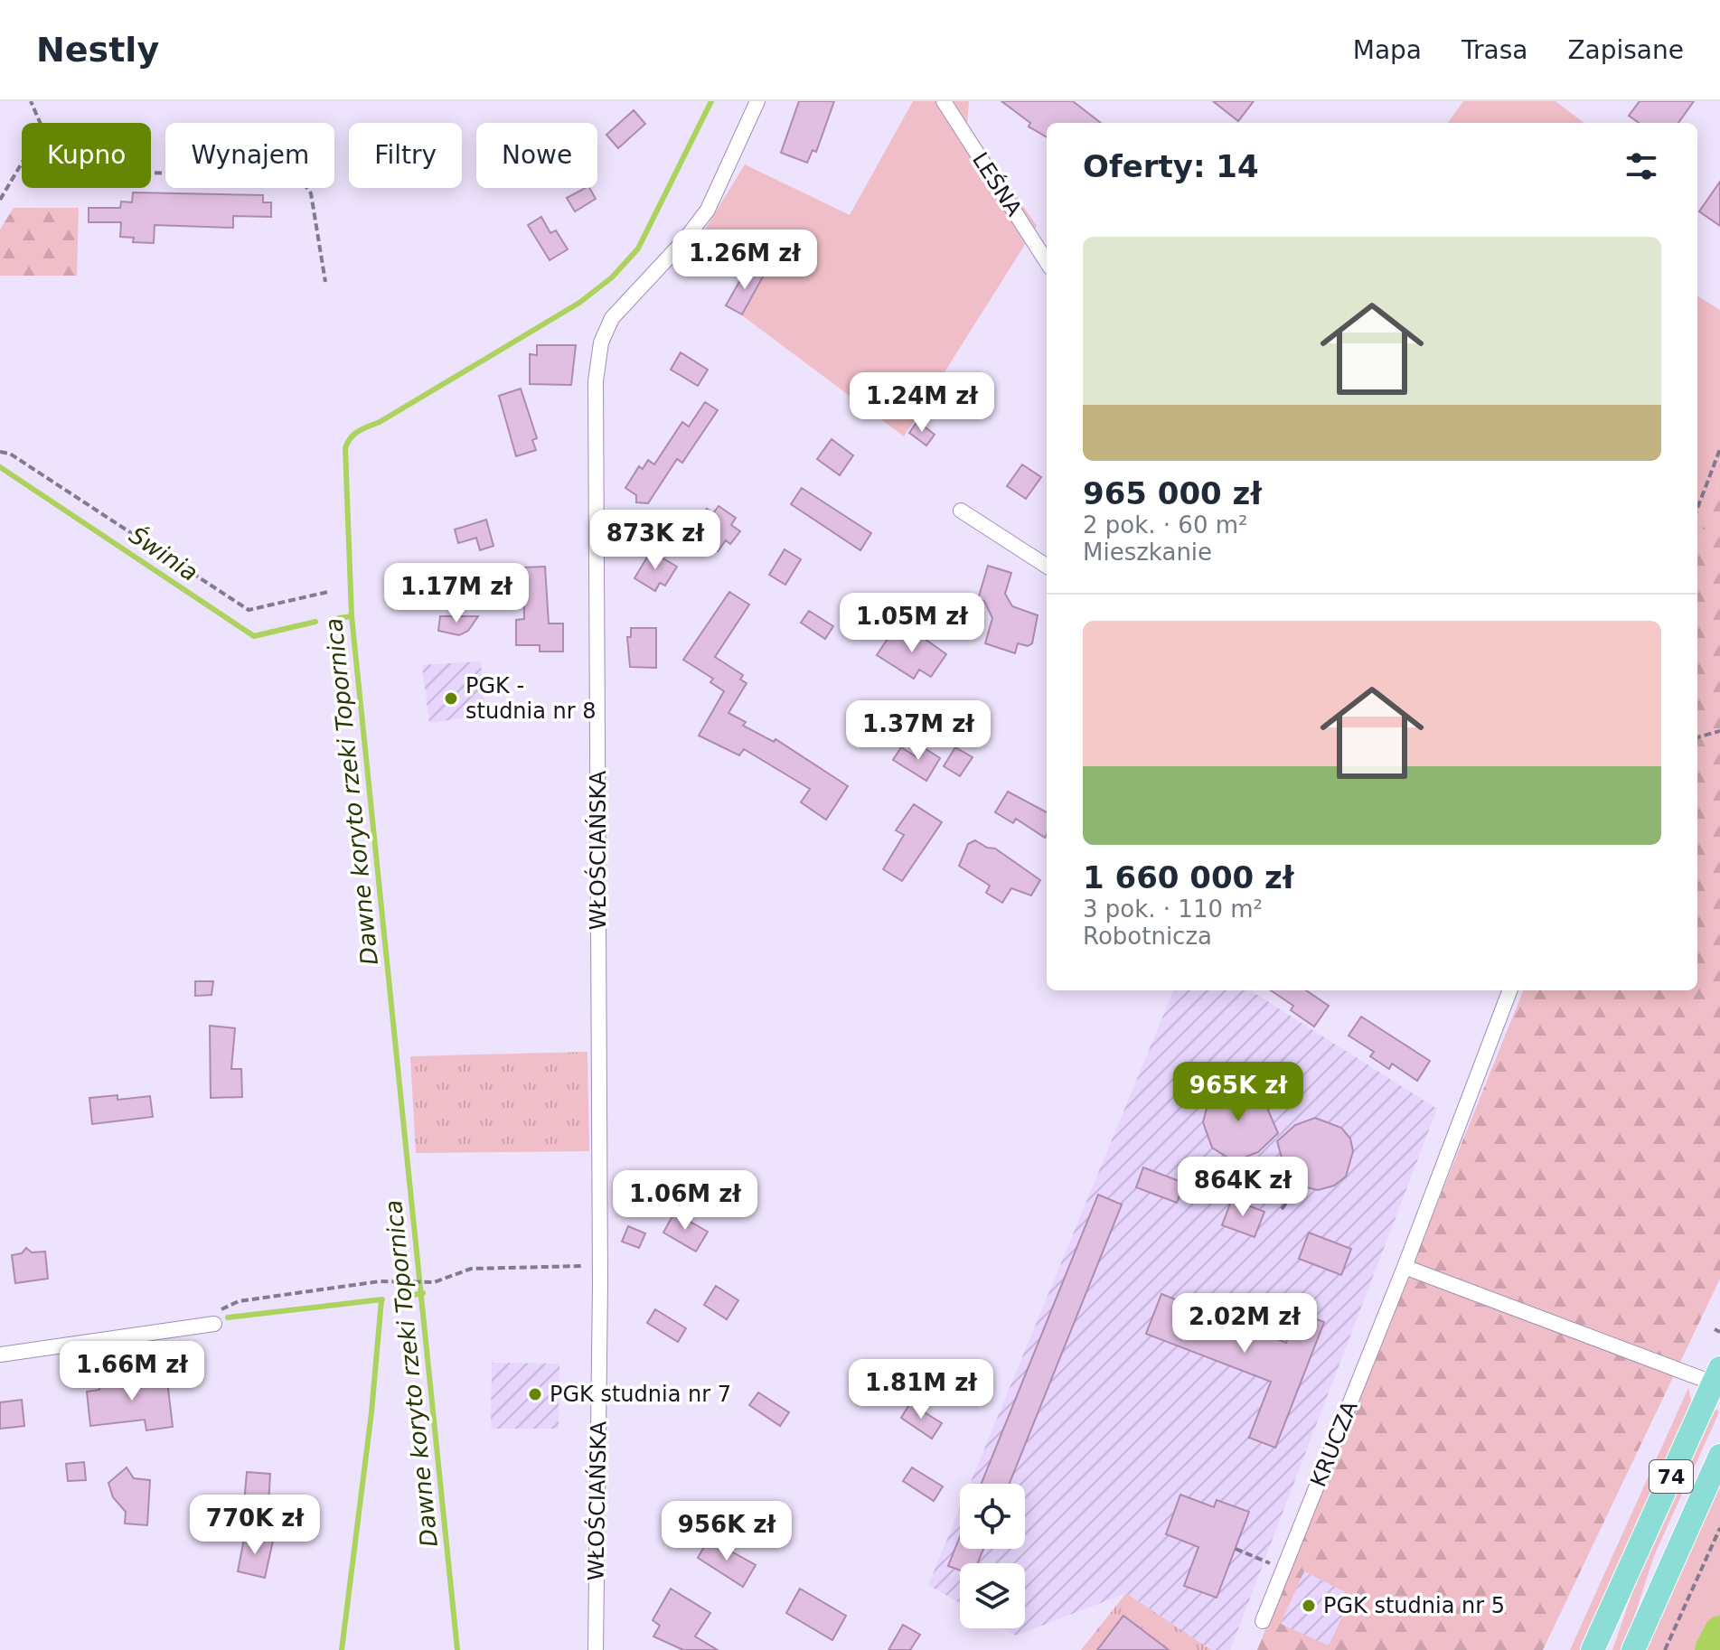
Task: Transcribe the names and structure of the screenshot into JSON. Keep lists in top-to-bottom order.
{
  "streets": {
    "main road": ["74"],
    "street": ["LEŚNA", "WŁOŚCIAŃSKA", "KRUCZA"]
  },
  "water": ["Świnia", "Dawne koryto rzeki Topornica"],
  "places": ["PGK - studnia nr 8", "PGK studnia nr 7", "PGK studnia nr 5"],
  "page": {
    "header": "Nestly",
    "nav": ["Mapa", "Trasa", "Zapisane"],
    "chip": [
      "Kupno",
      "Wynajem",
      "Filtry",
      "Nowe"
    ],
    "heading": "Oferty: 14",
    "list": [
      {
        "name": "965 000 zł",
        "note": "2 pok. · 60 m² · Mieszkanie"
      },
      {
        "name": "1 660 000 zł",
        "note": "3 pok. · 110 m² · Robotnicza"
      }
    ],
    "price": [
      "1.26M zł",
      "1.24M zł",
      "873K zł",
      "1.17M zł",
      "1.05M zł",
      "1.37M zł",
      "965K zł",
      "864K zł",
      "1.06M zł",
      "2.02M zł",
      "1.66M zł",
      "1.81M zł",
      "770K zł",
      "956K zł"
    ]
  }
}
